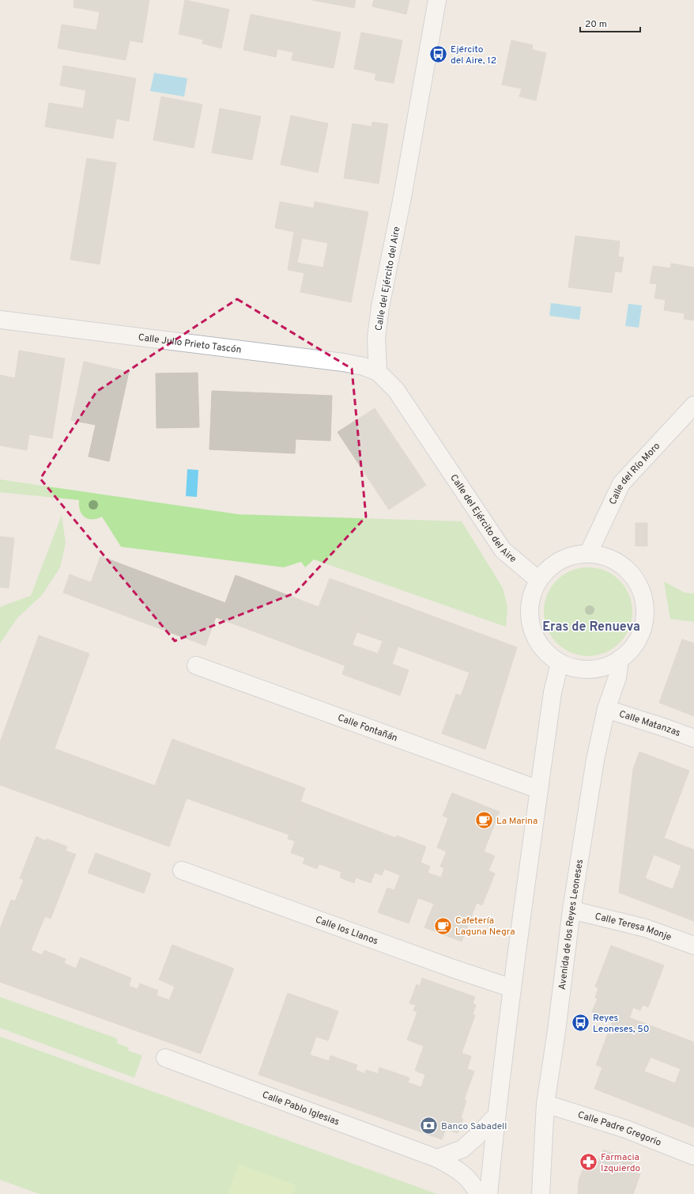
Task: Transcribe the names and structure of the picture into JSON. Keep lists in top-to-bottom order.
{
  "streets": {
    "street": [
      "Calle del Ejército del Aire",
      "Calle Julio Prieto Tascón",
      "Calle del Río Moro",
      "Calle Matanzas",
      "Calle Fontañán",
      "Avenida de los Reyes Leoneses",
      "Calle Teresa Monje",
      "Calle los Llanos",
      "Calle Pablo Iglesias",
      "Calle Padre Gregorio"
    ]
  },
  "crossings": [
    ["Calle del Ejército del Aire", "Calle Julio Prieto Tascón"],
    ["Calle Matanzas", "Avenida de los Reyes Leoneses"],
    ["Avenida de los Reyes Leoneses", "Calle Teresa Monje"],
    ["Avenida de los Reyes Leoneses", "Calle Padre Gregorio"]
  ],
  "districts": ["Eras de Renueva"],
  "places": {
    "bus stop": ["Ejército del Aire, 12", "Reyes Leoneses, 50"],
    "cafe": ["La Marina", "Cafetería Laguna Negra"],
    "bank": ["Banco Sabadell"],
    "pharmacy": ["Farmacia Izquierdo"]
  },
  "scale_bar": "20 m"
}
